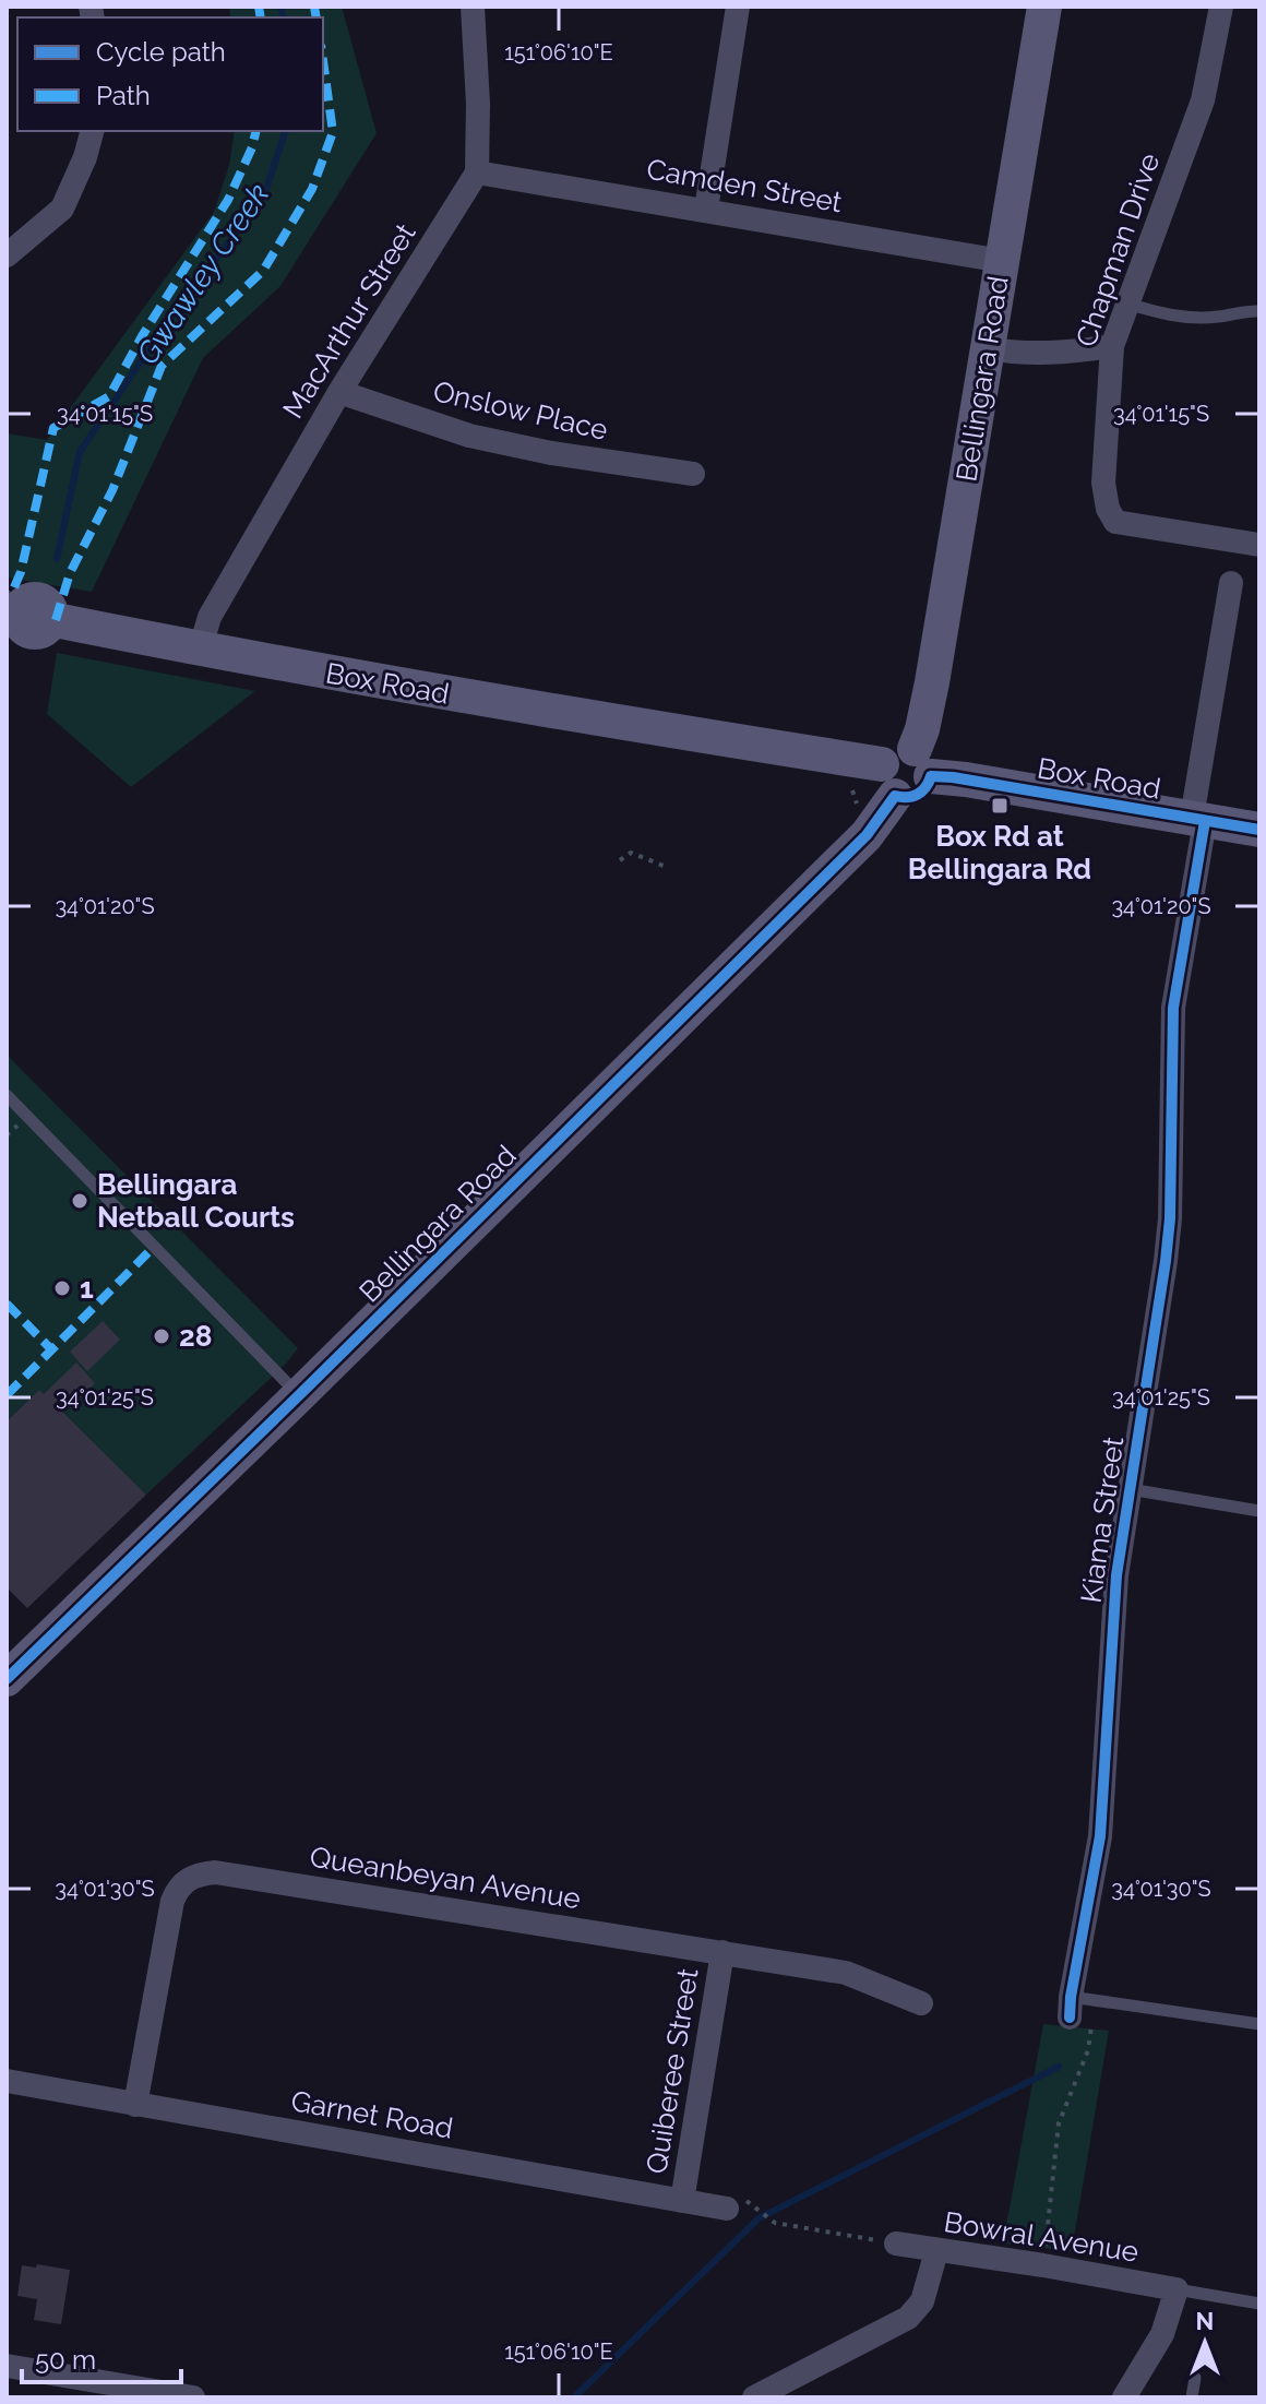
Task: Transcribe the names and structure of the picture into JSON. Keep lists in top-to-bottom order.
{
  "streets": {
    "street": [
      "Camden Street",
      "Chapman Drive",
      "MacArthur Street",
      "Bellingara Road",
      "Onslow Place",
      "Box Road",
      "Kiama Street",
      "Queanbeyan Avenue",
      "Quiberee Street",
      "Garnet Road",
      "Bowral Avenue"
    ]
  },
  "crossings": [
    ["Camden Street", "MacArthur Street"],
    ["Camden Street", "Bellingara Road"],
    ["MacArthur Street", "Onslow Place"],
    ["MacArthur Street", "Box Road"],
    ["Bellingara Road", "Box Road"],
    ["Box Road", "Kiama Street"],
    ["Queanbeyan Avenue", "Quiberee Street"],
    ["Queanbeyan Avenue", "Garnet Road"],
    ["Quiberee Street", "Garnet Road"]
  ],
  "water": ["Gwawley Creek"],
  "places": {
    "transit": ["Box Rd at Bellingara Rd"],
    "other": ["Bellingara Netball Courts", "1", "28"]
  },
  "legend": ["Cycle path", "Path"],
  "scale_bar": "50 m",
  "north": "top",
  "coordinates": [
    "151°06'10\"E",
    "34°01'15\"S",
    "34°01'20\"S",
    "34°01'25\"S",
    "34°01'30\"S"
  ]
}
